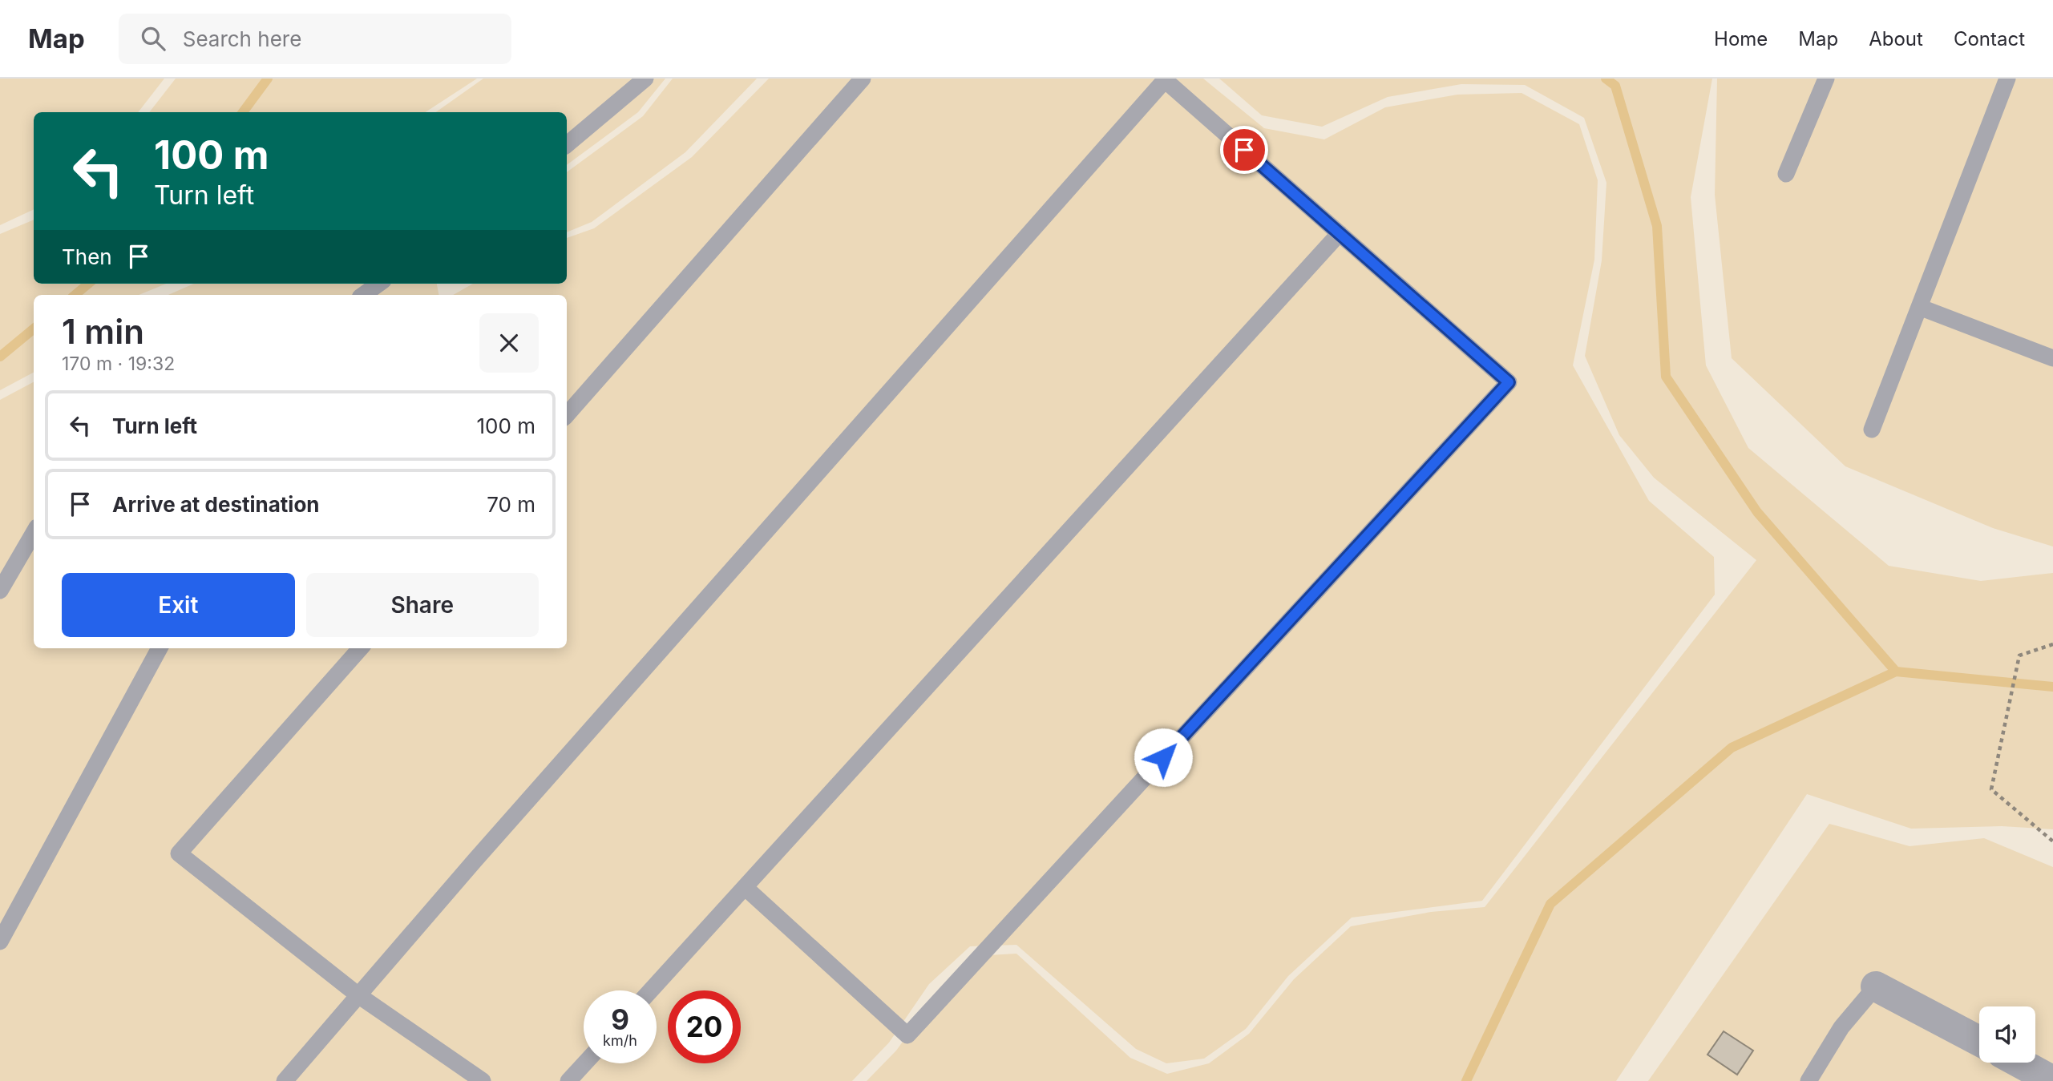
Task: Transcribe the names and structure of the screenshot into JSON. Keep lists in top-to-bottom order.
{
  "page": {
    "header": "Map",
    "search": "Search here",
    "nav": [
      "Home",
      "Map",
      "About",
      "Contact"
    ],
    "turn": ["100 m", "Turn left"],
    "then": "Then",
    "heading": ["1 min", "170 m · 19:32"],
    "list": [
      {
        "name": "Turn left",
        "value": "100 m"
      },
      {
        "name": "Arrive at destination",
        "value": "70 m"
      }
    ],
    "buttons": ["Exit", "Share"],
    "speed": "9 km/h",
    "limit": "20"
  }
}
